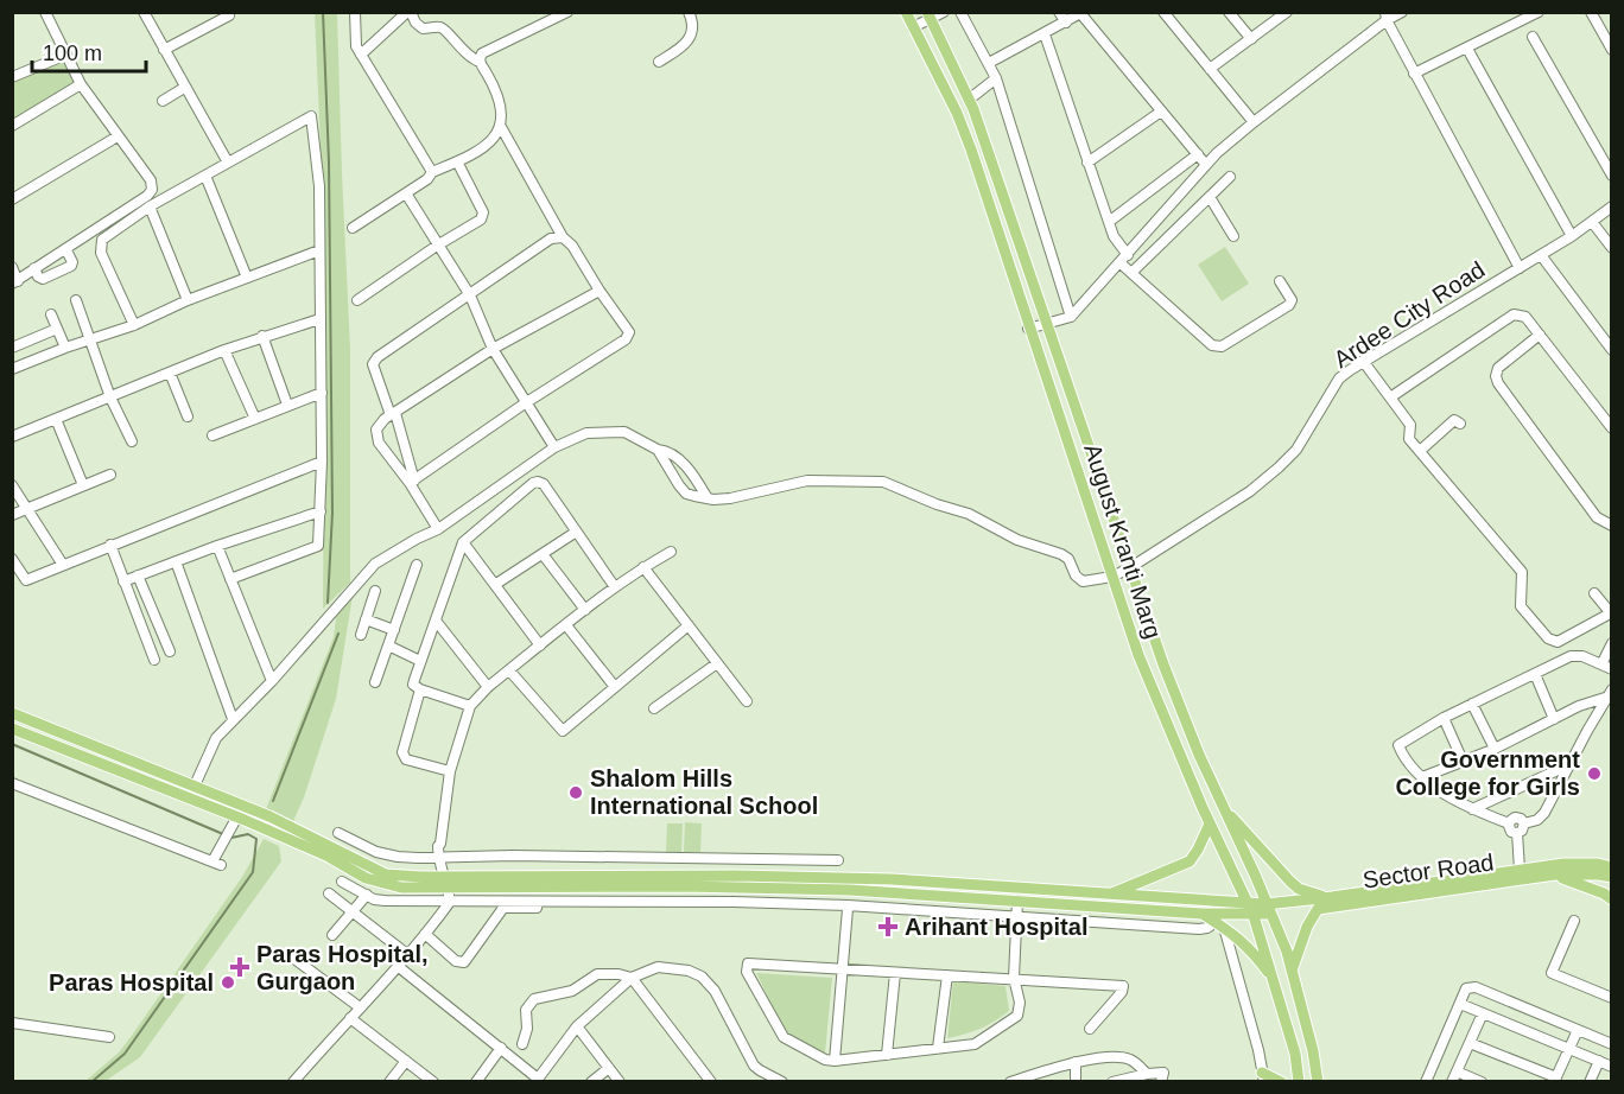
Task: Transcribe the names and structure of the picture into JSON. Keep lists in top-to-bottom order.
{
  "streets": {
    "main road": ["August Kranti Marg", "Sector Road"],
    "street": ["Ardee City Road"]
  },
  "crossings": [
    ["Ardee City Road", "August Kranti Marg"],
    ["August Kranti Marg", "Sector Road"]
  ],
  "places": {
    "other": ["Government College for Girls", "Shalom Hills International School", "Paras Hospital"],
    "health": ["Arihant Hospital", "Paras Hospital, Gurgaon"]
  },
  "scale_bar": "100 m"
}
